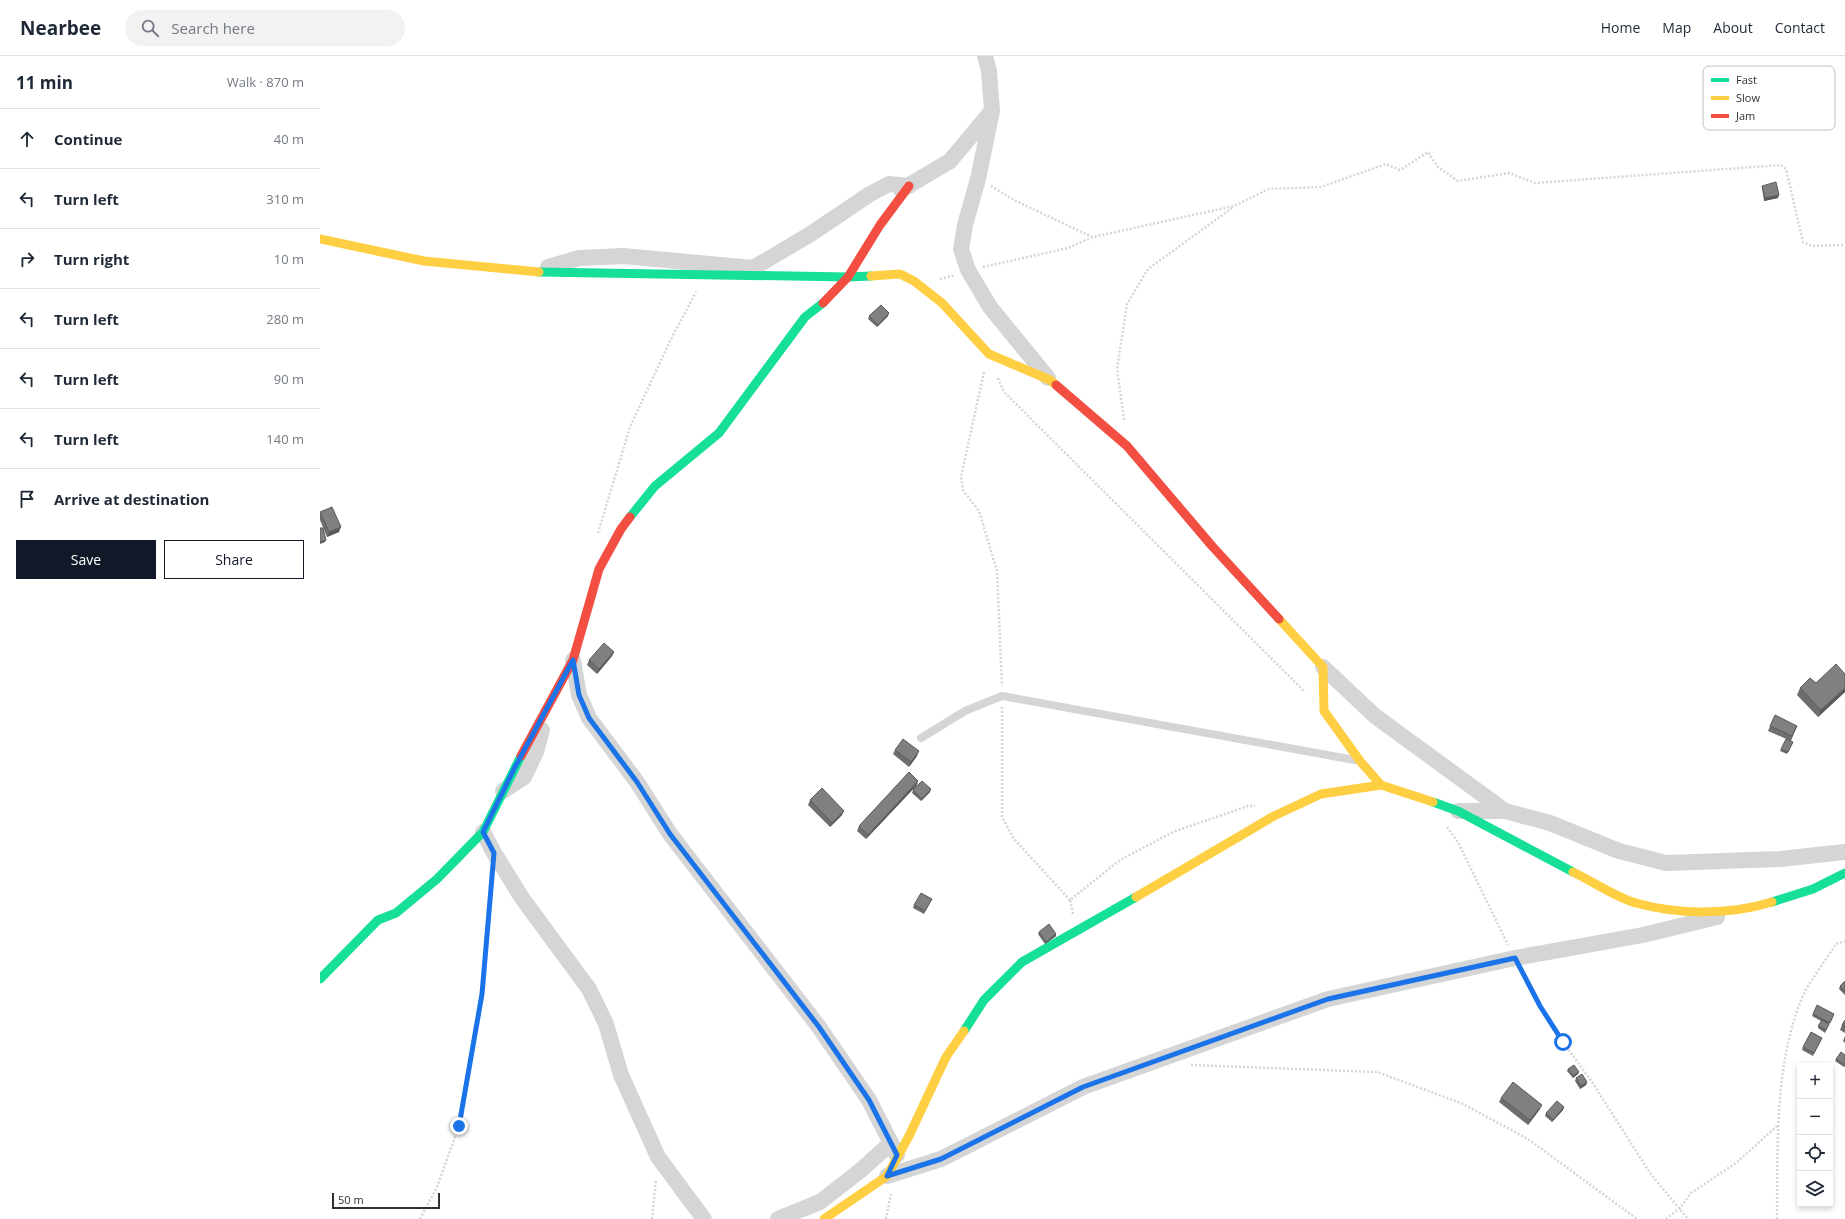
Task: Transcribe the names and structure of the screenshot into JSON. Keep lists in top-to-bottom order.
{
  "legend": ["Fast", "Slow", "Jam"],
  "scale_bar": "50 m",
  "page": {
    "header": "Nearbee",
    "search": "Search here",
    "nav": [
      "Home",
      "Map",
      "About",
      "Contact"
    ],
    "heading": ["11 min", "Walk · 870 m"],
    "list": [
      ["Continue", "40 m"],
      ["Turn left", "310 m"],
      ["Turn right", "10 m"],
      ["Turn left", "280 m"],
      ["Turn left", "90 m"],
      ["Turn left", "140 m"],
      "Arrive at destination"
    ],
    "buttons": ["Save", "Share"],
    "map_buttons": ["+", "−"],
    "scale": "50 m"
  }
}
